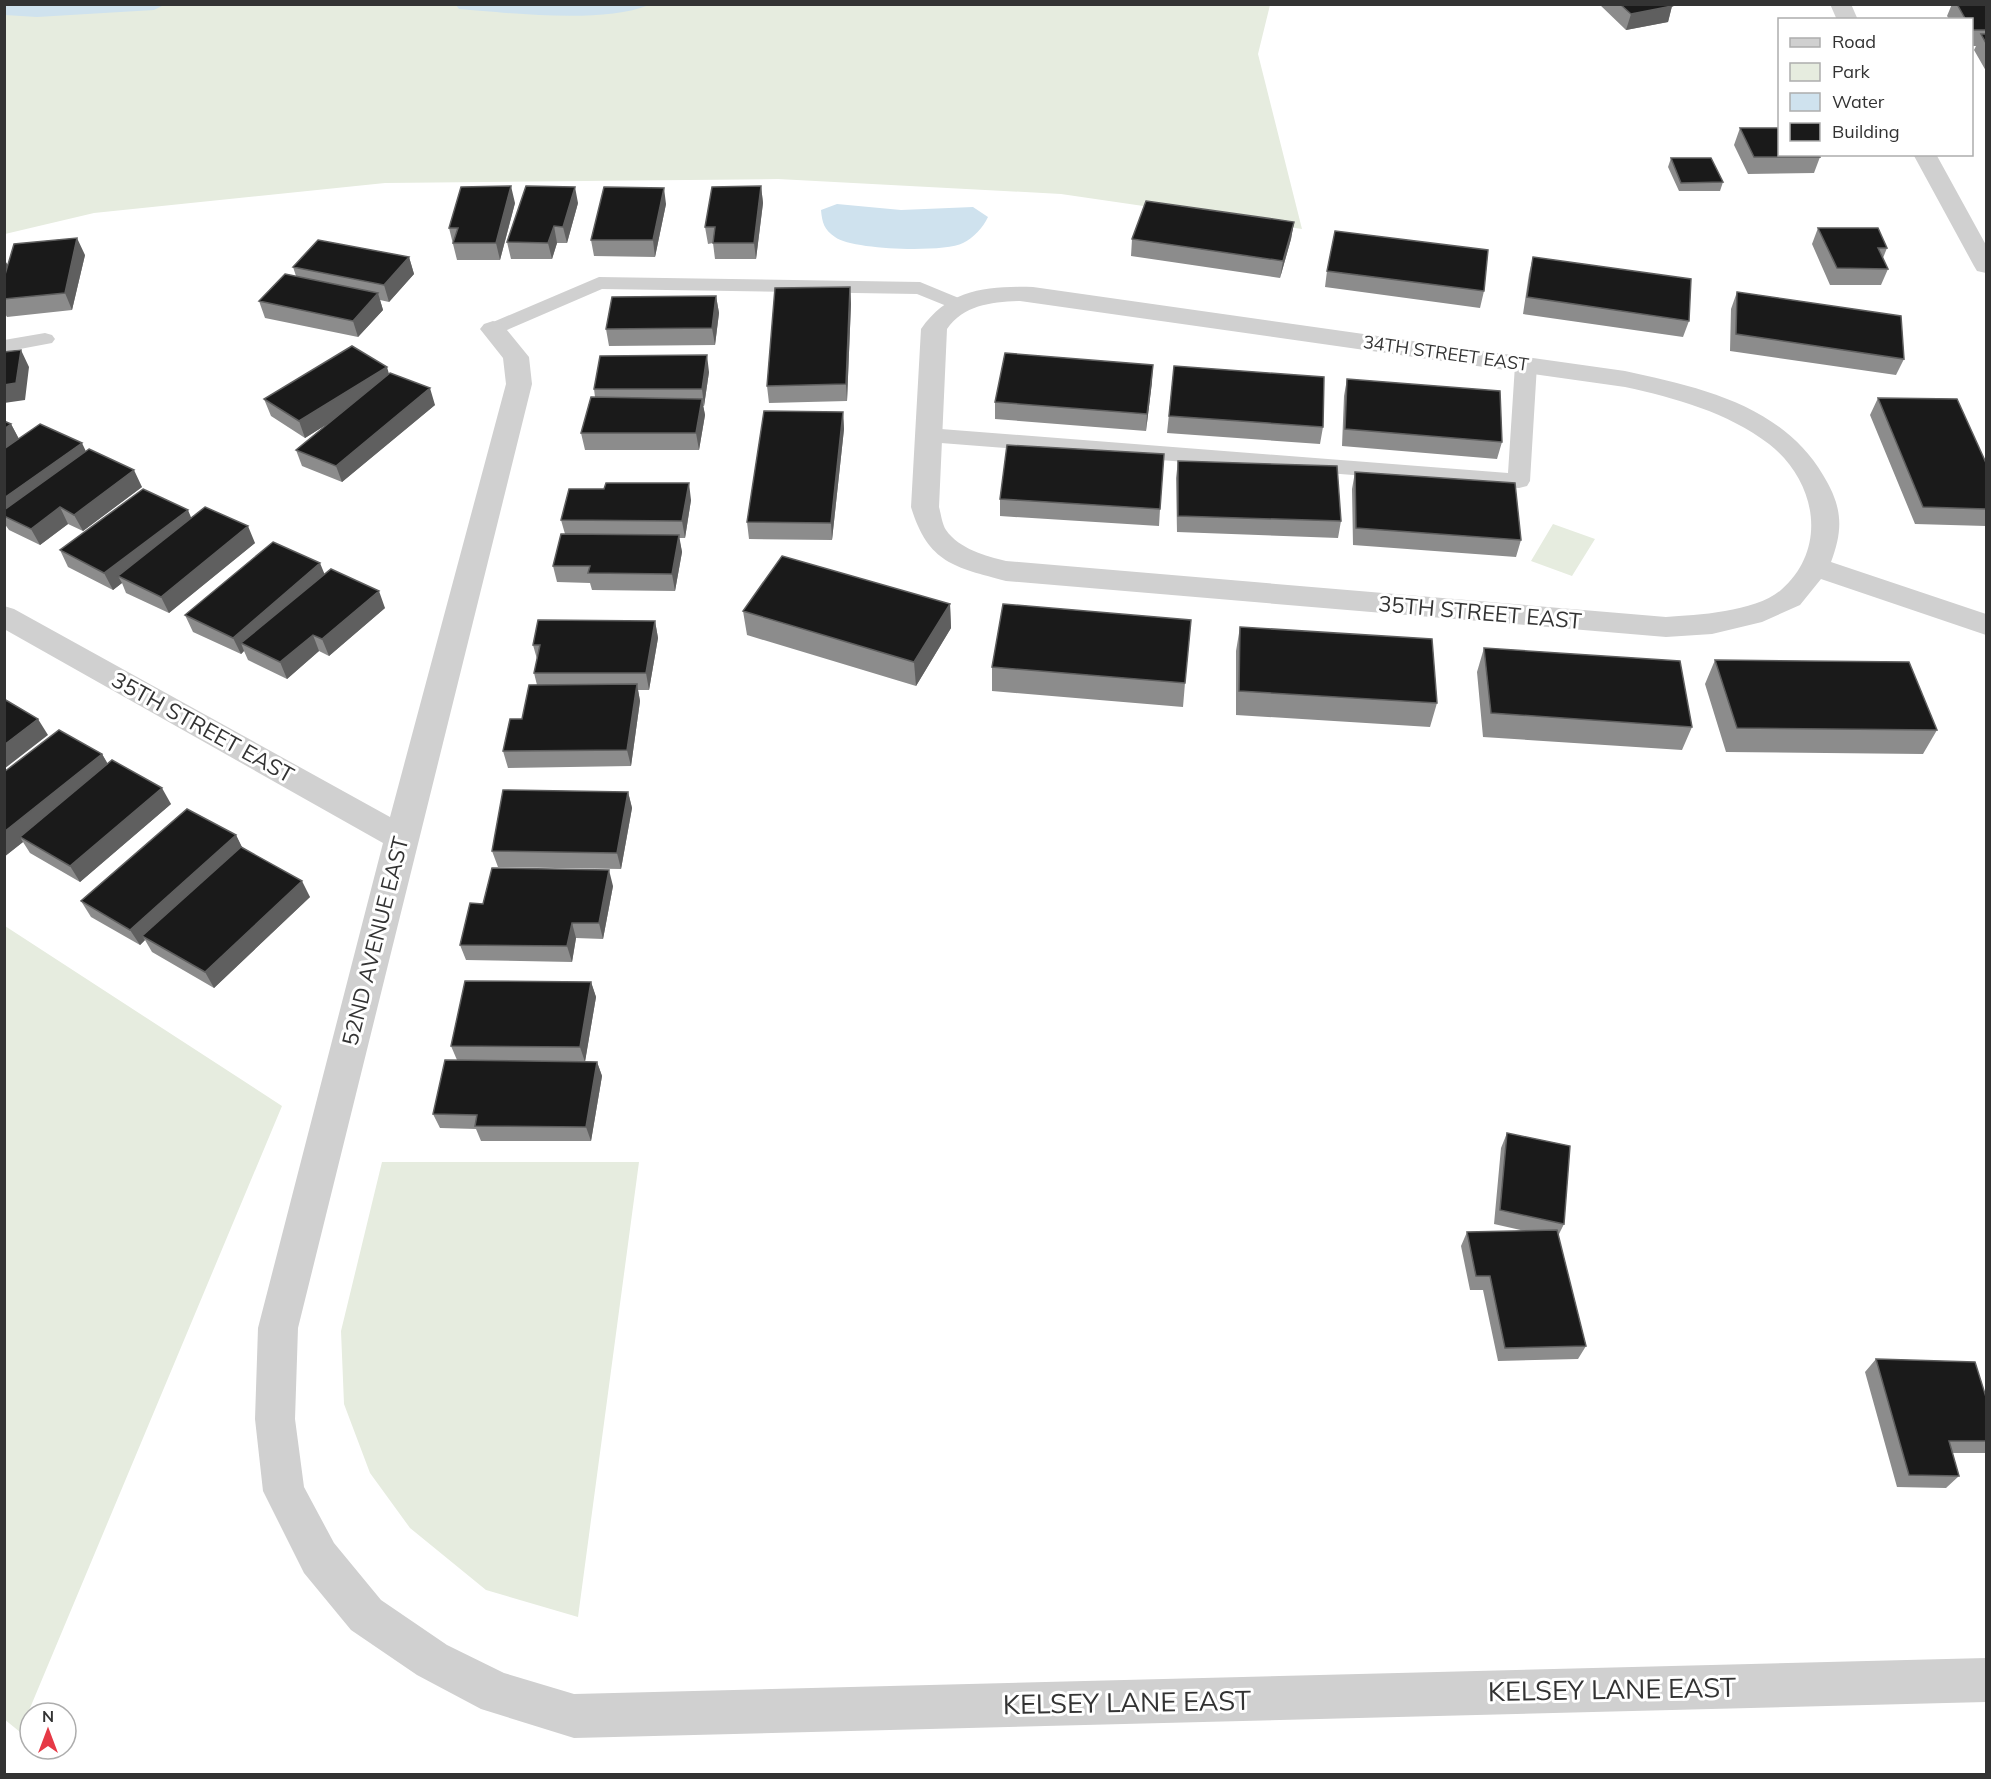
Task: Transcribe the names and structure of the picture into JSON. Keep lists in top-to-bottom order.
{
  "streets": {
    "street": [
      "34TH STREET EAST",
      "35TH STREET EAST",
      "52ND AVENUE EAST",
      "KELSEY LANE EAST"
    ]
  },
  "crossings": [
    ["34TH STREET EAST", "35TH STREET EAST"],
    ["35TH STREET EAST", "52ND AVENUE EAST"],
    ["52ND AVENUE EAST", "KELSEY LANE EAST"]
  ],
  "legend": [
    "Road",
    "Park",
    "Water",
    "Building"
  ],
  "north": "top"
}
